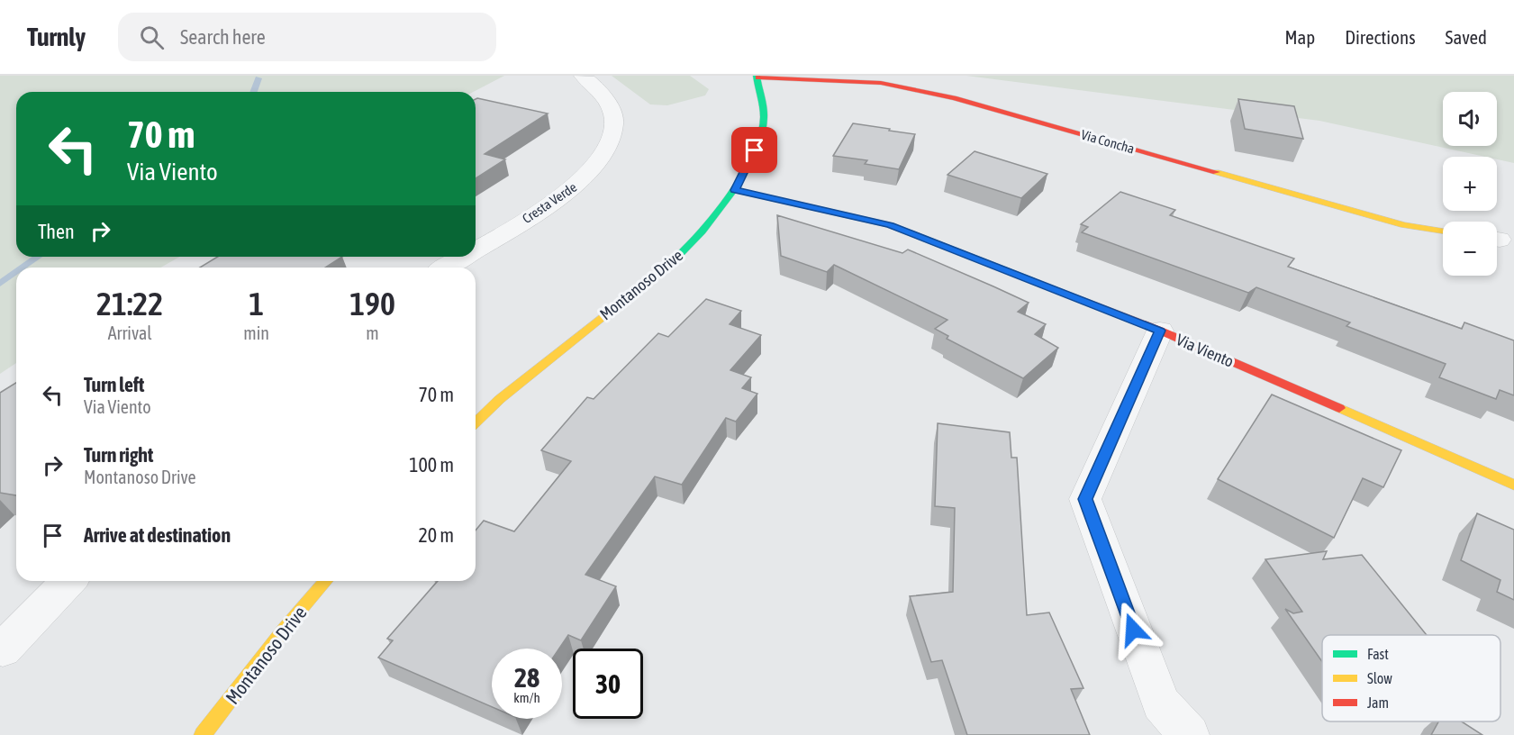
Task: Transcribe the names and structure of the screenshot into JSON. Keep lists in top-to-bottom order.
{
  "streets": {
    "street": [
      "Via Concha",
      "Cresta Verde",
      "Montanoso Drive",
      "Via Viento"
    ]
  },
  "crossings": [
    ["Via Concha", "Montanoso Drive"],
    ["Montanoso Drive", "Via Viento"]
  ],
  "legend": ["Fast", "Slow", "Jam"],
  "page": {
    "header": "Turnly",
    "search": "Search here",
    "nav": ["Map", "Directions", "Saved"],
    "map_buttons": ["+", "−"],
    "turn": ["70 m", "Via Viento"],
    "then": "Then",
    "eta": [
      "21:22",
      "Arrival",
      "1",
      "min",
      "190",
      "m"
    ],
    "list": [
      {
        "name": "Turn left",
        "note": "Via Viento",
        "value": "70 m"
      },
      {
        "name": "Turn right",
        "note": "Montanoso Drive",
        "value": "100 m"
      },
      {
        "name": "Arrive at destination",
        "value": "20 m"
      }
    ],
    "speed": "28 km/h",
    "limit": "30"
  }
}
